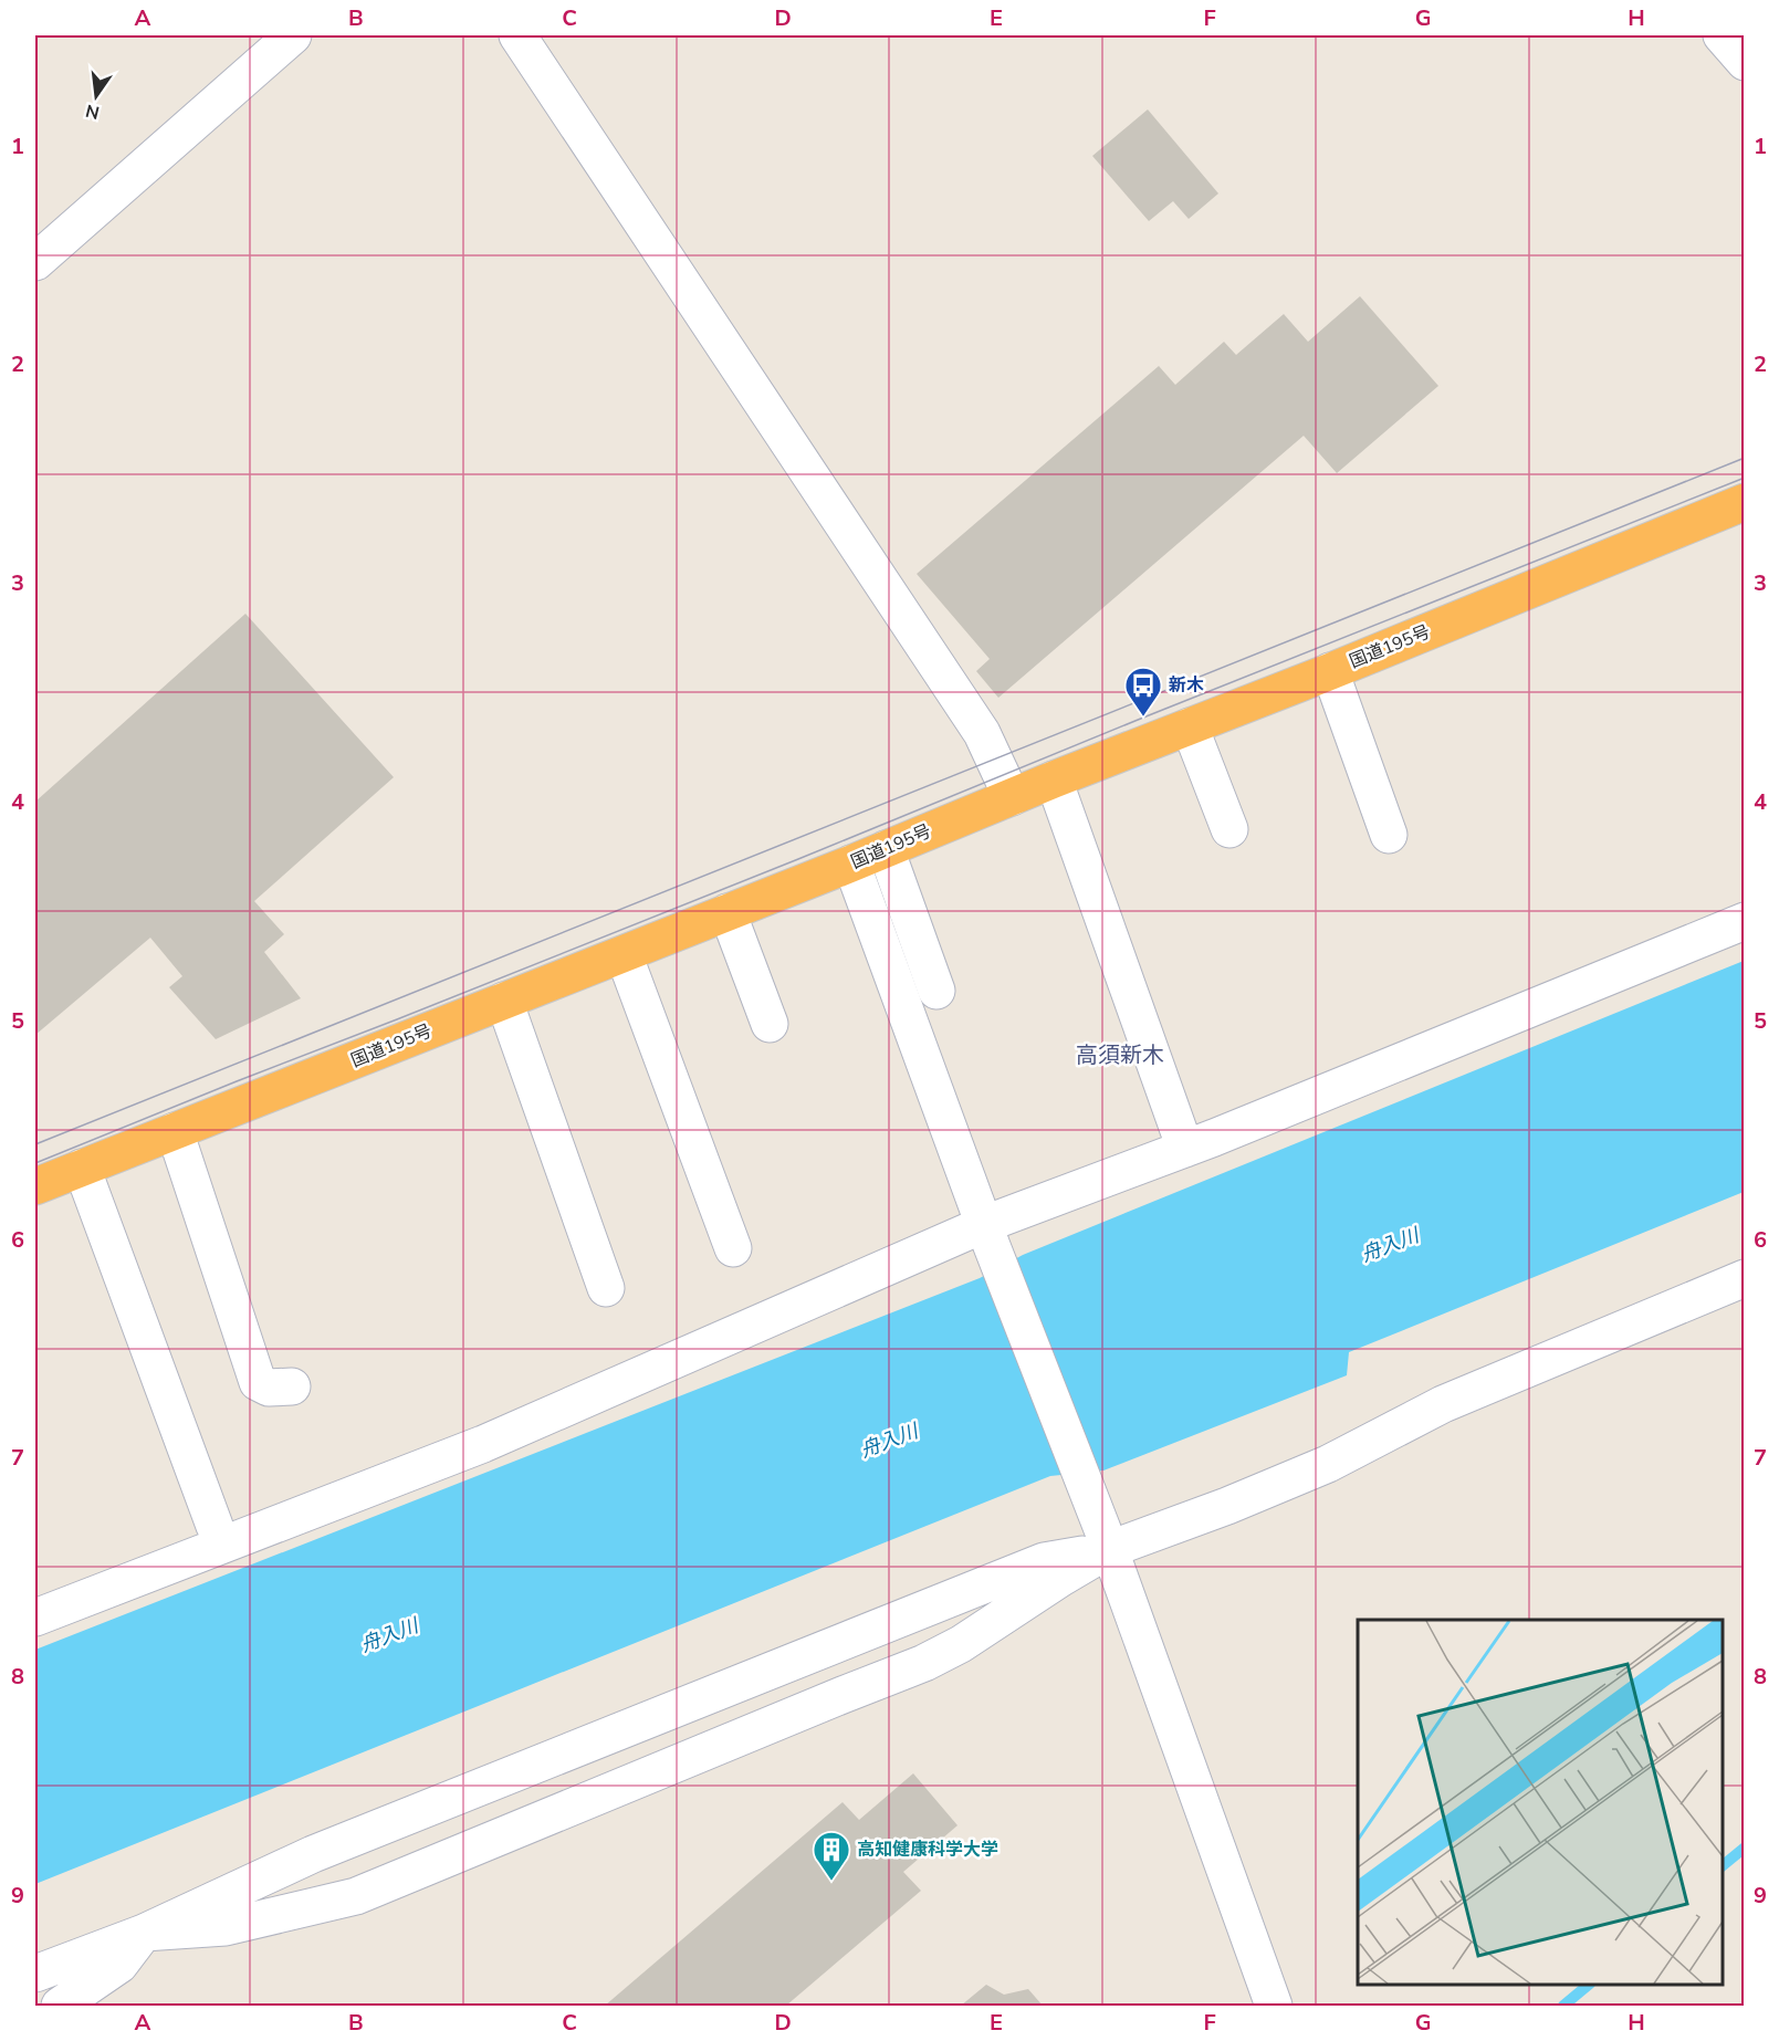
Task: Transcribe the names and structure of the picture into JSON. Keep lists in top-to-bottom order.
{
  "streets": {
    "highway": ["国道195号"]
  },
  "districts": ["高須新木"],
  "water": ["舟入川"],
  "places": {
    "bus stop": ["新木"],
    "building": ["高知健康科学大学"]
  },
  "north": "bottom",
  "grid": {
    "columns": [
      "A",
      "B",
      "C",
      "D",
      "E",
      "F",
      "G",
      "H"
    ],
    "rows": [
      "1",
      "2",
      "3",
      "4",
      "5",
      "6",
      "7",
      "8",
      "9"
    ]
  }
}
